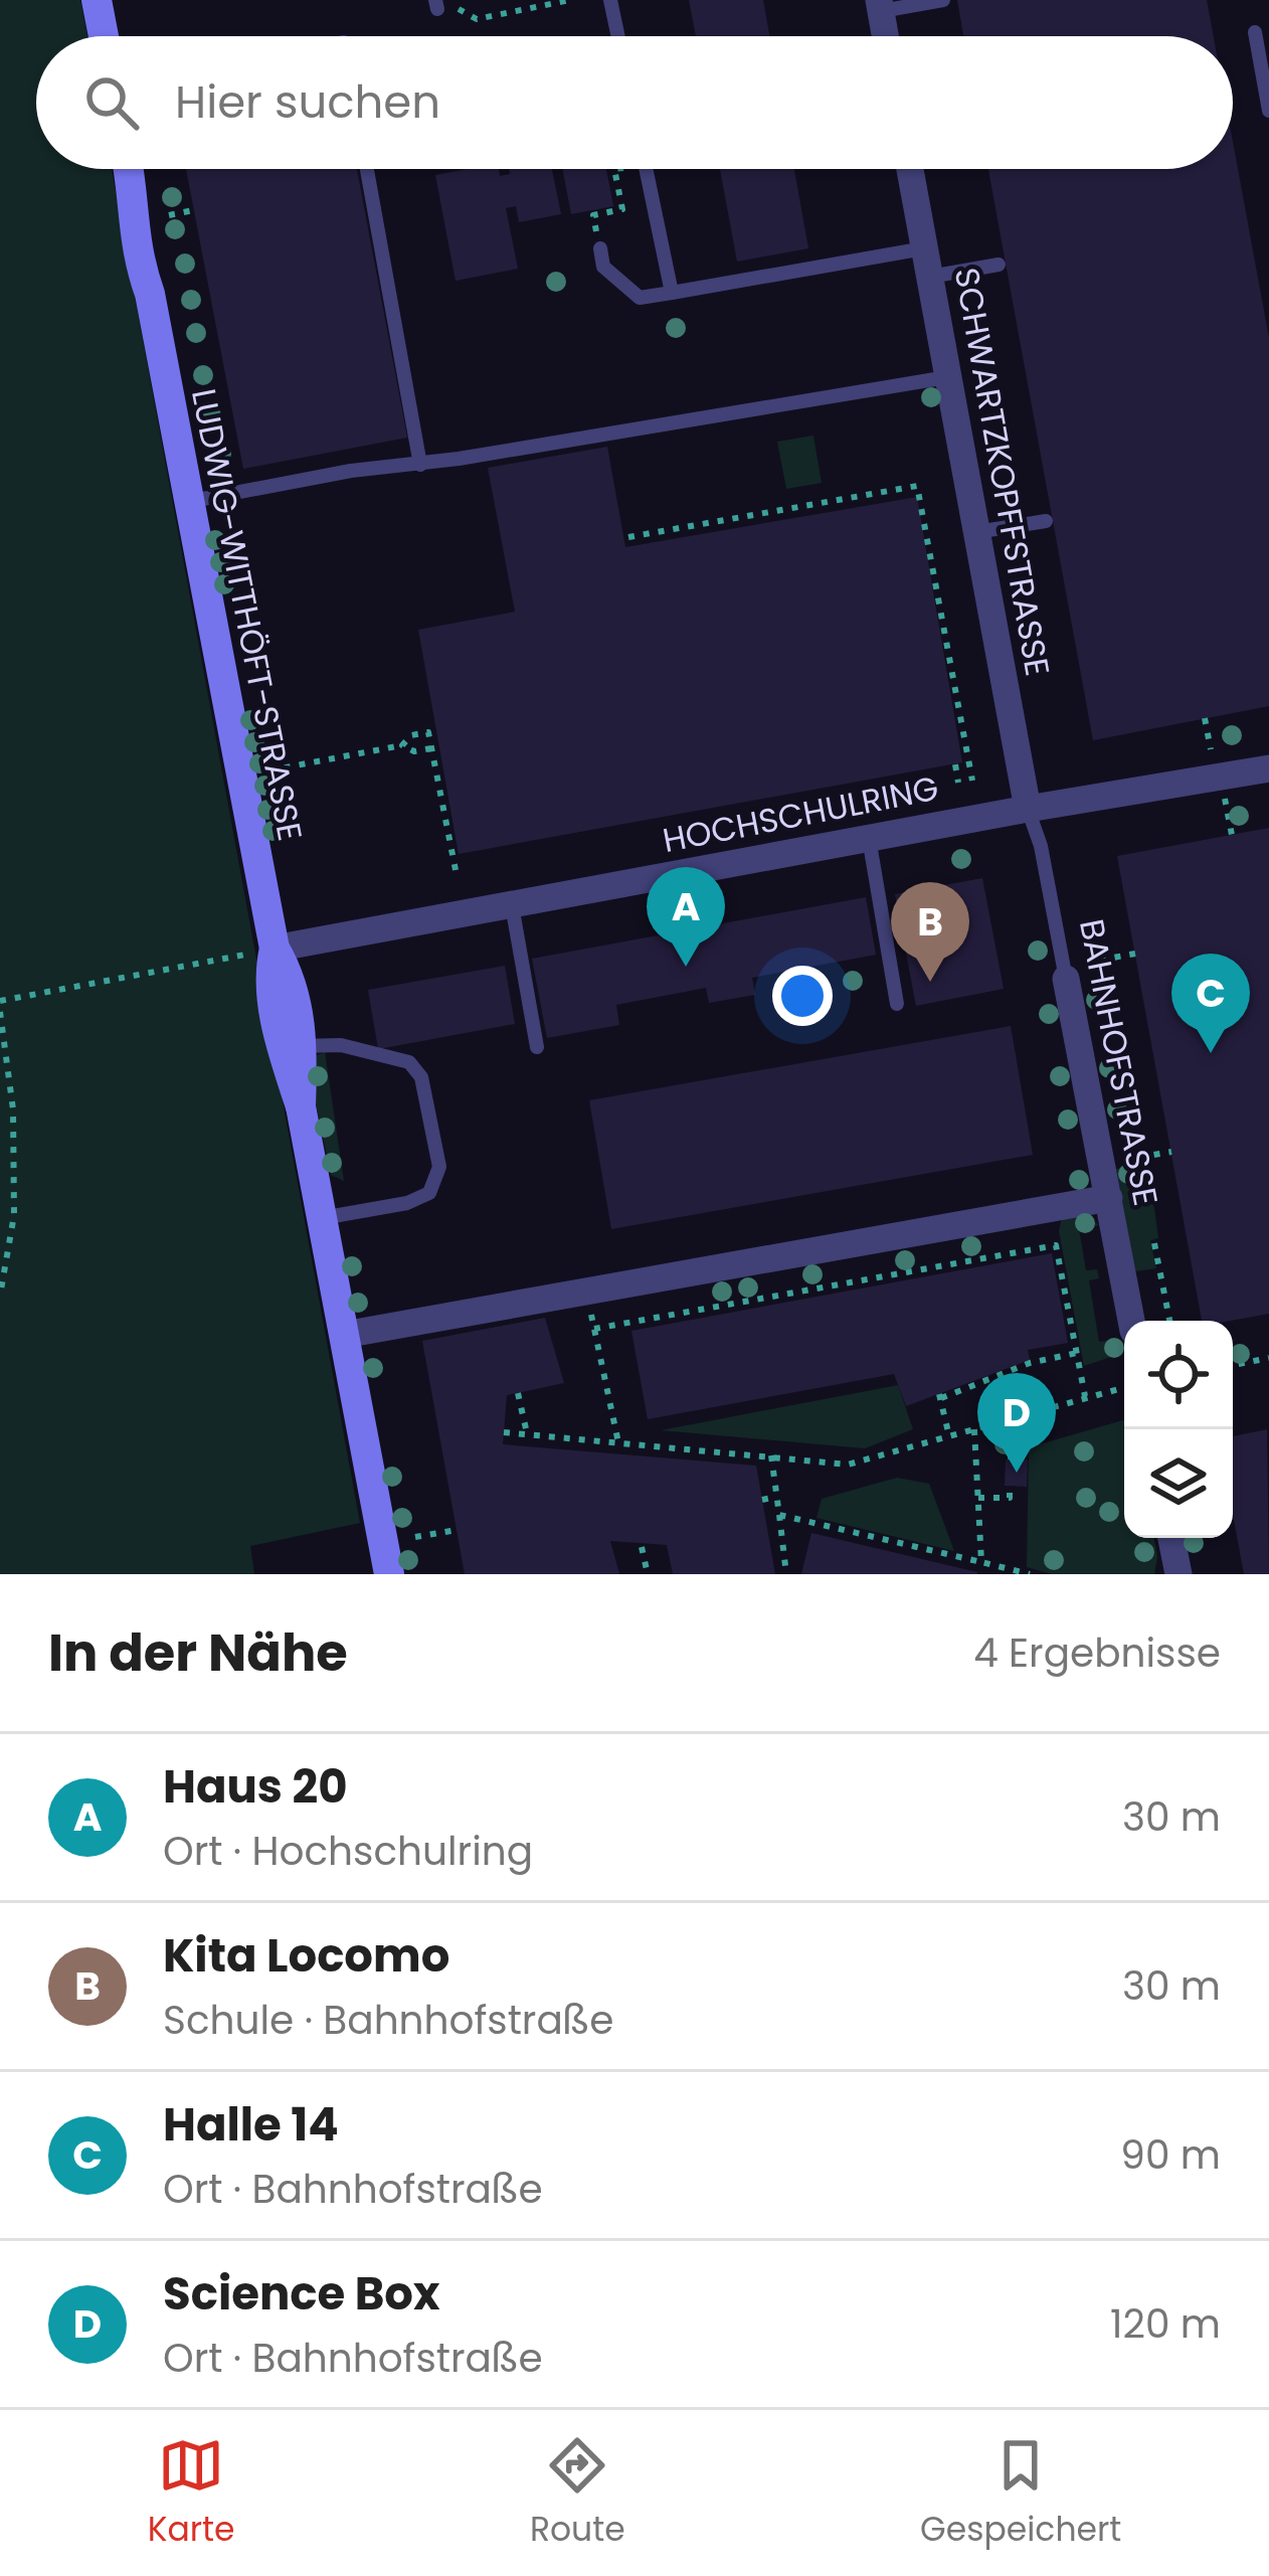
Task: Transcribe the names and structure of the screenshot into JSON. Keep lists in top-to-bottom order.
{
  "streets": {
    "street": [
      "SCHWARTZKOPFFSTRASSE",
      "LUDWIG-WITTHÖFT-STRASSE",
      "HOCHSCHULRING",
      "BAHNHOFSTRASSE"
    ]
  },
  "crossings": [
    ["SCHWARTZKOPFFSTRASSE", "HOCHSCHULRING"],
    ["SCHWARTZKOPFFSTRASSE", "BAHNHOFSTRASSE"],
    ["LUDWIG-WITTHÖFT-STRASSE", "HOCHSCHULRING"],
    ["HOCHSCHULRING", "BAHNHOFSTRASSE"]
  ],
  "page": {
    "search": "Hier suchen",
    "pins": [
      "A",
      "B",
      "C",
      "D"
    ],
    "heading": ["In der Nähe", "4 Ergebnisse"],
    "list": [
      {
        "mark": "A",
        "name": "Haus 20",
        "note": "Ort · Hochschulring",
        "value": "30 m"
      },
      {
        "mark": "B",
        "name": "Kita Locomo",
        "note": "Schule · Bahnhofstraße",
        "value": "30 m"
      },
      {
        "mark": "C",
        "name": "Halle 14",
        "note": "Ort · Bahnhofstraße",
        "value": "90 m"
      },
      {
        "mark": "D",
        "name": "Science Box",
        "note": "Ort · Bahnhofstraße",
        "value": "120 m"
      }
    ],
    "nav": ["Karte", "Route", "Gespeichert"]
  }
}
